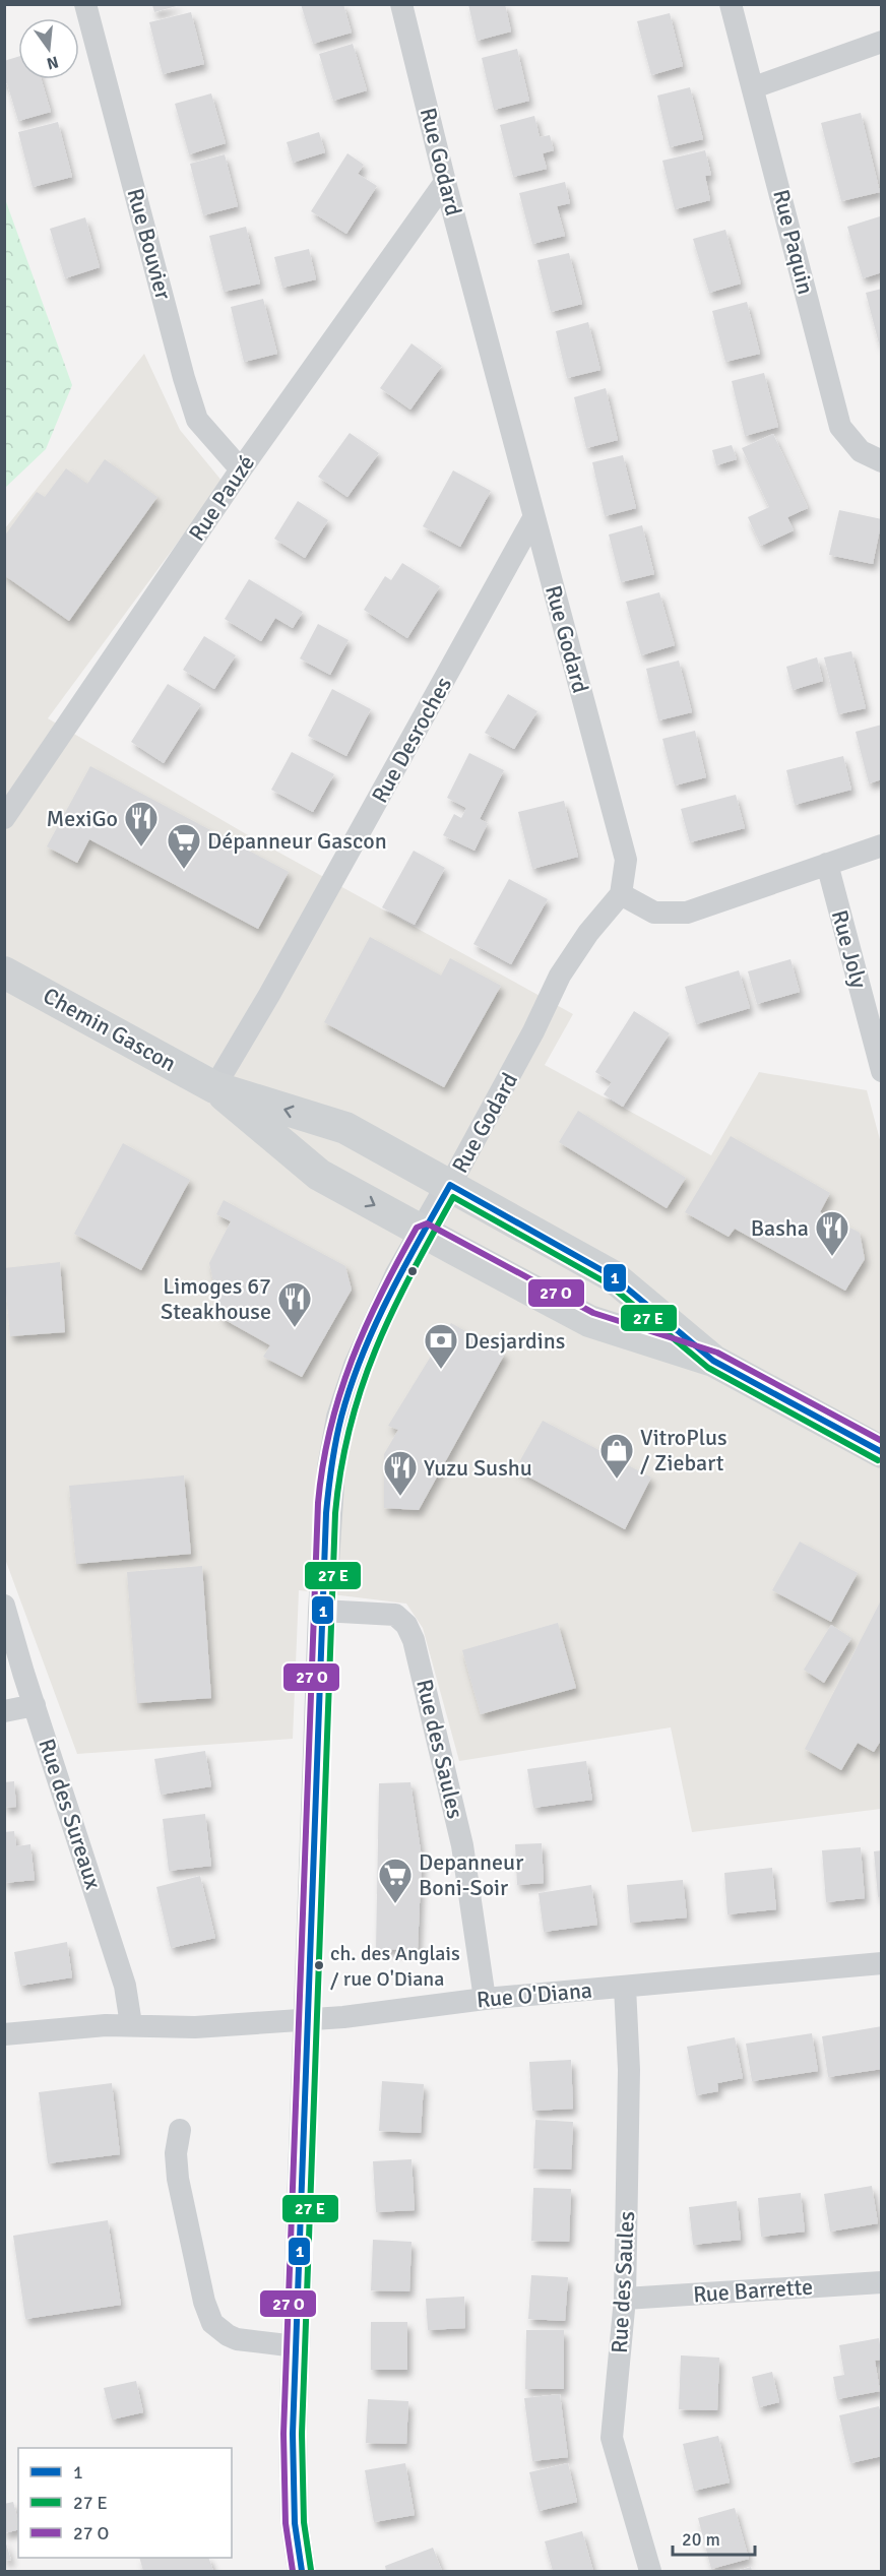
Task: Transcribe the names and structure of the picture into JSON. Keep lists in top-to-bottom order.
{
  "streets": {
    "main road": ["Chemin Gascon"],
    "street": [
      "Rue Godard",
      "Rue Paquin",
      "Rue Bouvier",
      "Rue Pauzé",
      "Rue Desroches",
      "Rue Joly",
      "Rue des Saules",
      "Rue des Sureaux",
      "Rue O'Diana",
      "Rue Barrette"
    ]
  },
  "crossings": [
    ["Rue Godard", "Rue Pauzé"],
    ["Rue Godard", "Rue Desroches"],
    ["Rue Godard", "Chemin Gascon"],
    ["Rue Godard", "Rue des Saules"],
    ["Rue Godard", "Rue O'Diana"],
    ["Rue Bouvier", "Rue Pauzé"],
    ["Rue Desroches", "Chemin Gascon"],
    ["Rue des Saules", "Rue O'Diana"],
    ["Rue des Saules", "Rue Barrette"],
    ["Rue des Sureaux", "Rue O'Diana"]
  ],
  "places": {
    "restaurant": [
      "MexiGo",
      "Basha",
      "Limoges 67 Steakhouse",
      "Yuzu Sushu"
    ],
    "supermarket": ["Dépanneur Gascon", "Depanneur Boni-Soir"],
    "bank": ["Desjardins"],
    "shop": ["VitroPlus / Ziebart"],
    "other": ["ch. des Anglais / rue O'Diana"]
  },
  "lines": ["transit line 1"],
  "legend": ["1", "27 E", "27 O"],
  "scale_bar": "20 m",
  "north": "bottom"
}
